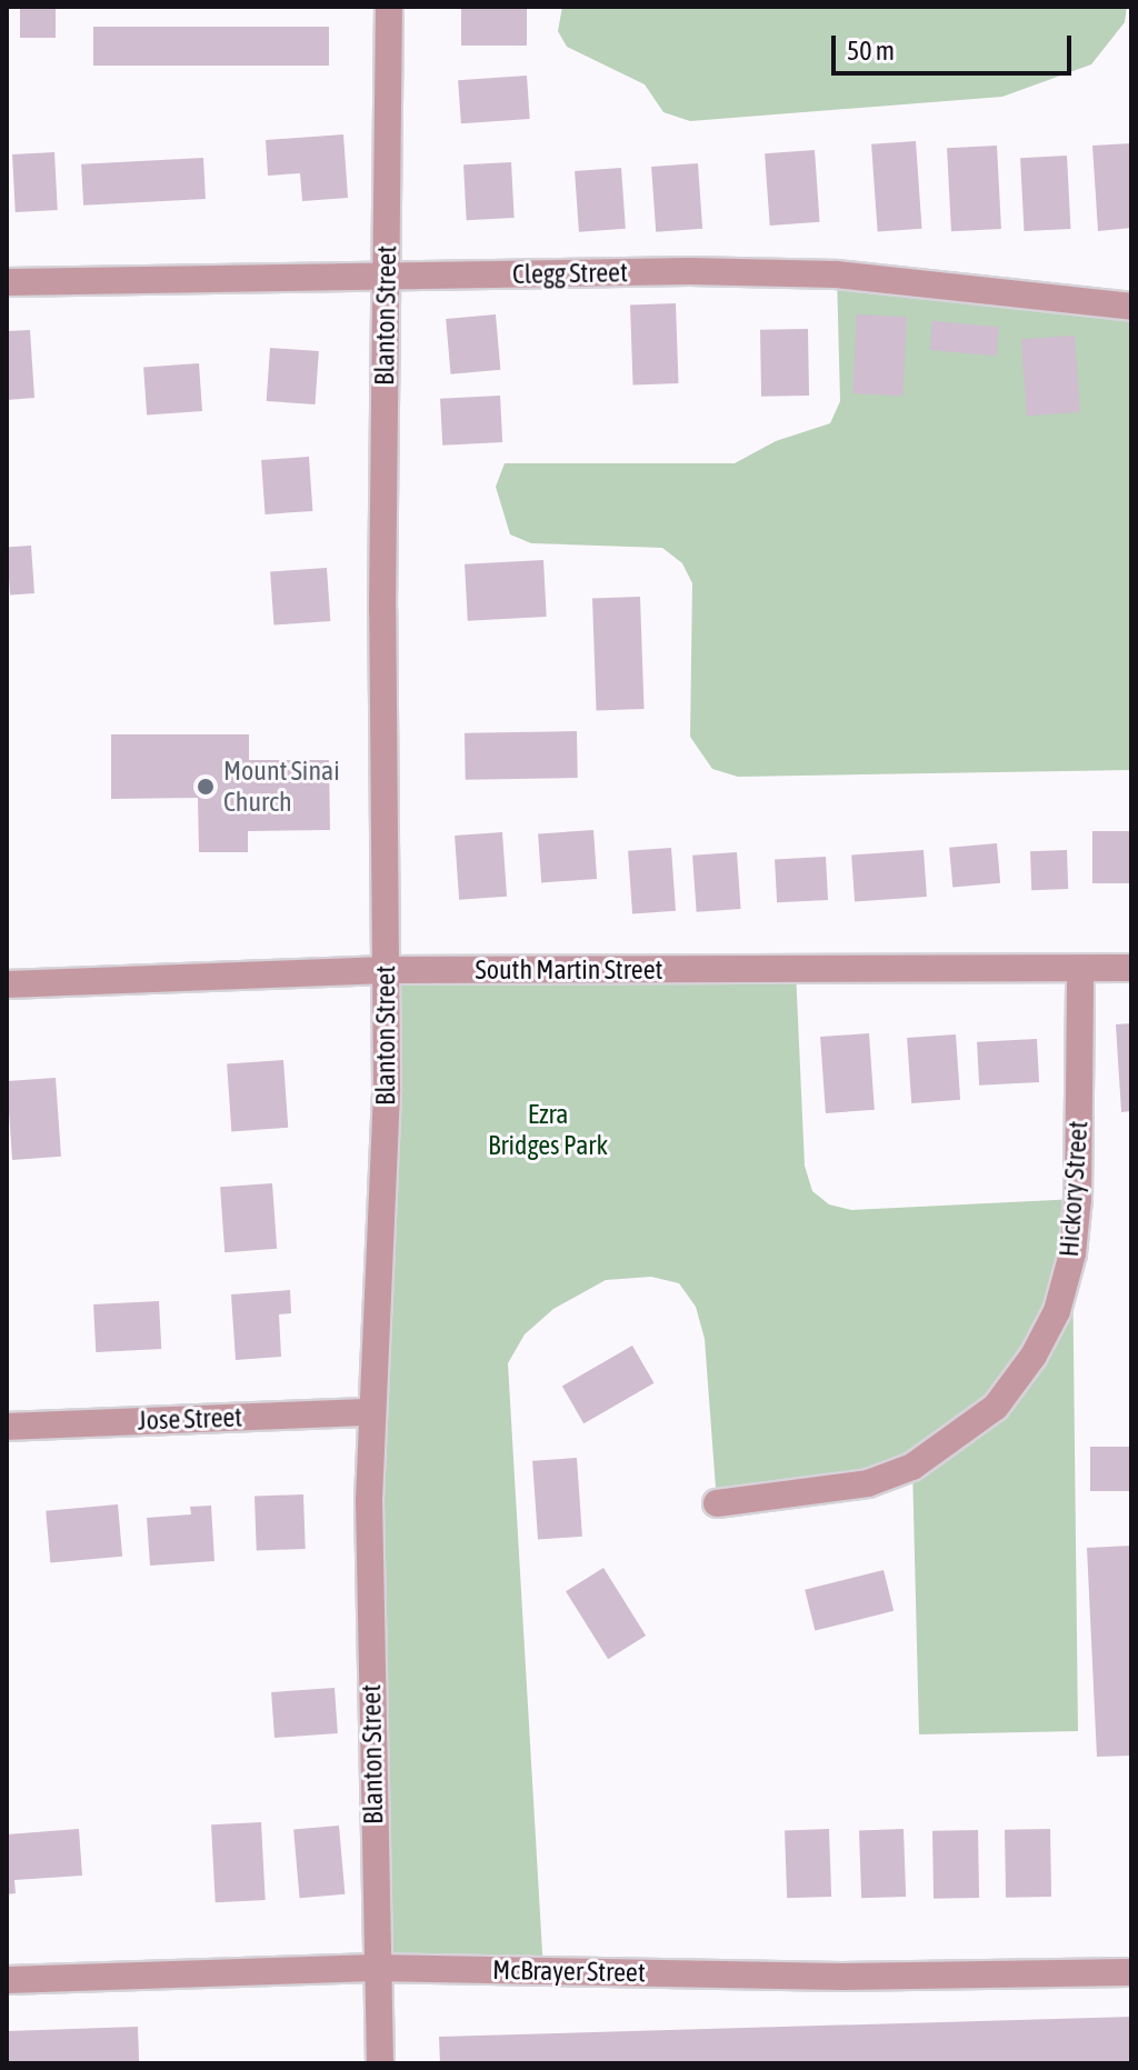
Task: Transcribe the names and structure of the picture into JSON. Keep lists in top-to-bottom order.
{
  "streets": {
    "street": [
      "Clegg Street",
      "Blanton Street",
      "South Martin Street",
      "Hickory Street",
      "Jose Street",
      "McBrayer Street"
    ]
  },
  "crossings": [
    ["Clegg Street", "Blanton Street"],
    ["Blanton Street", "South Martin Street"],
    ["Blanton Street", "Jose Street"],
    ["Blanton Street", "McBrayer Street"],
    ["South Martin Street", "Hickory Street"]
  ],
  "parks": ["Ezra Bridges Park"],
  "places": ["Mount Sinai Church"],
  "scale_bar": "50 m"
}
